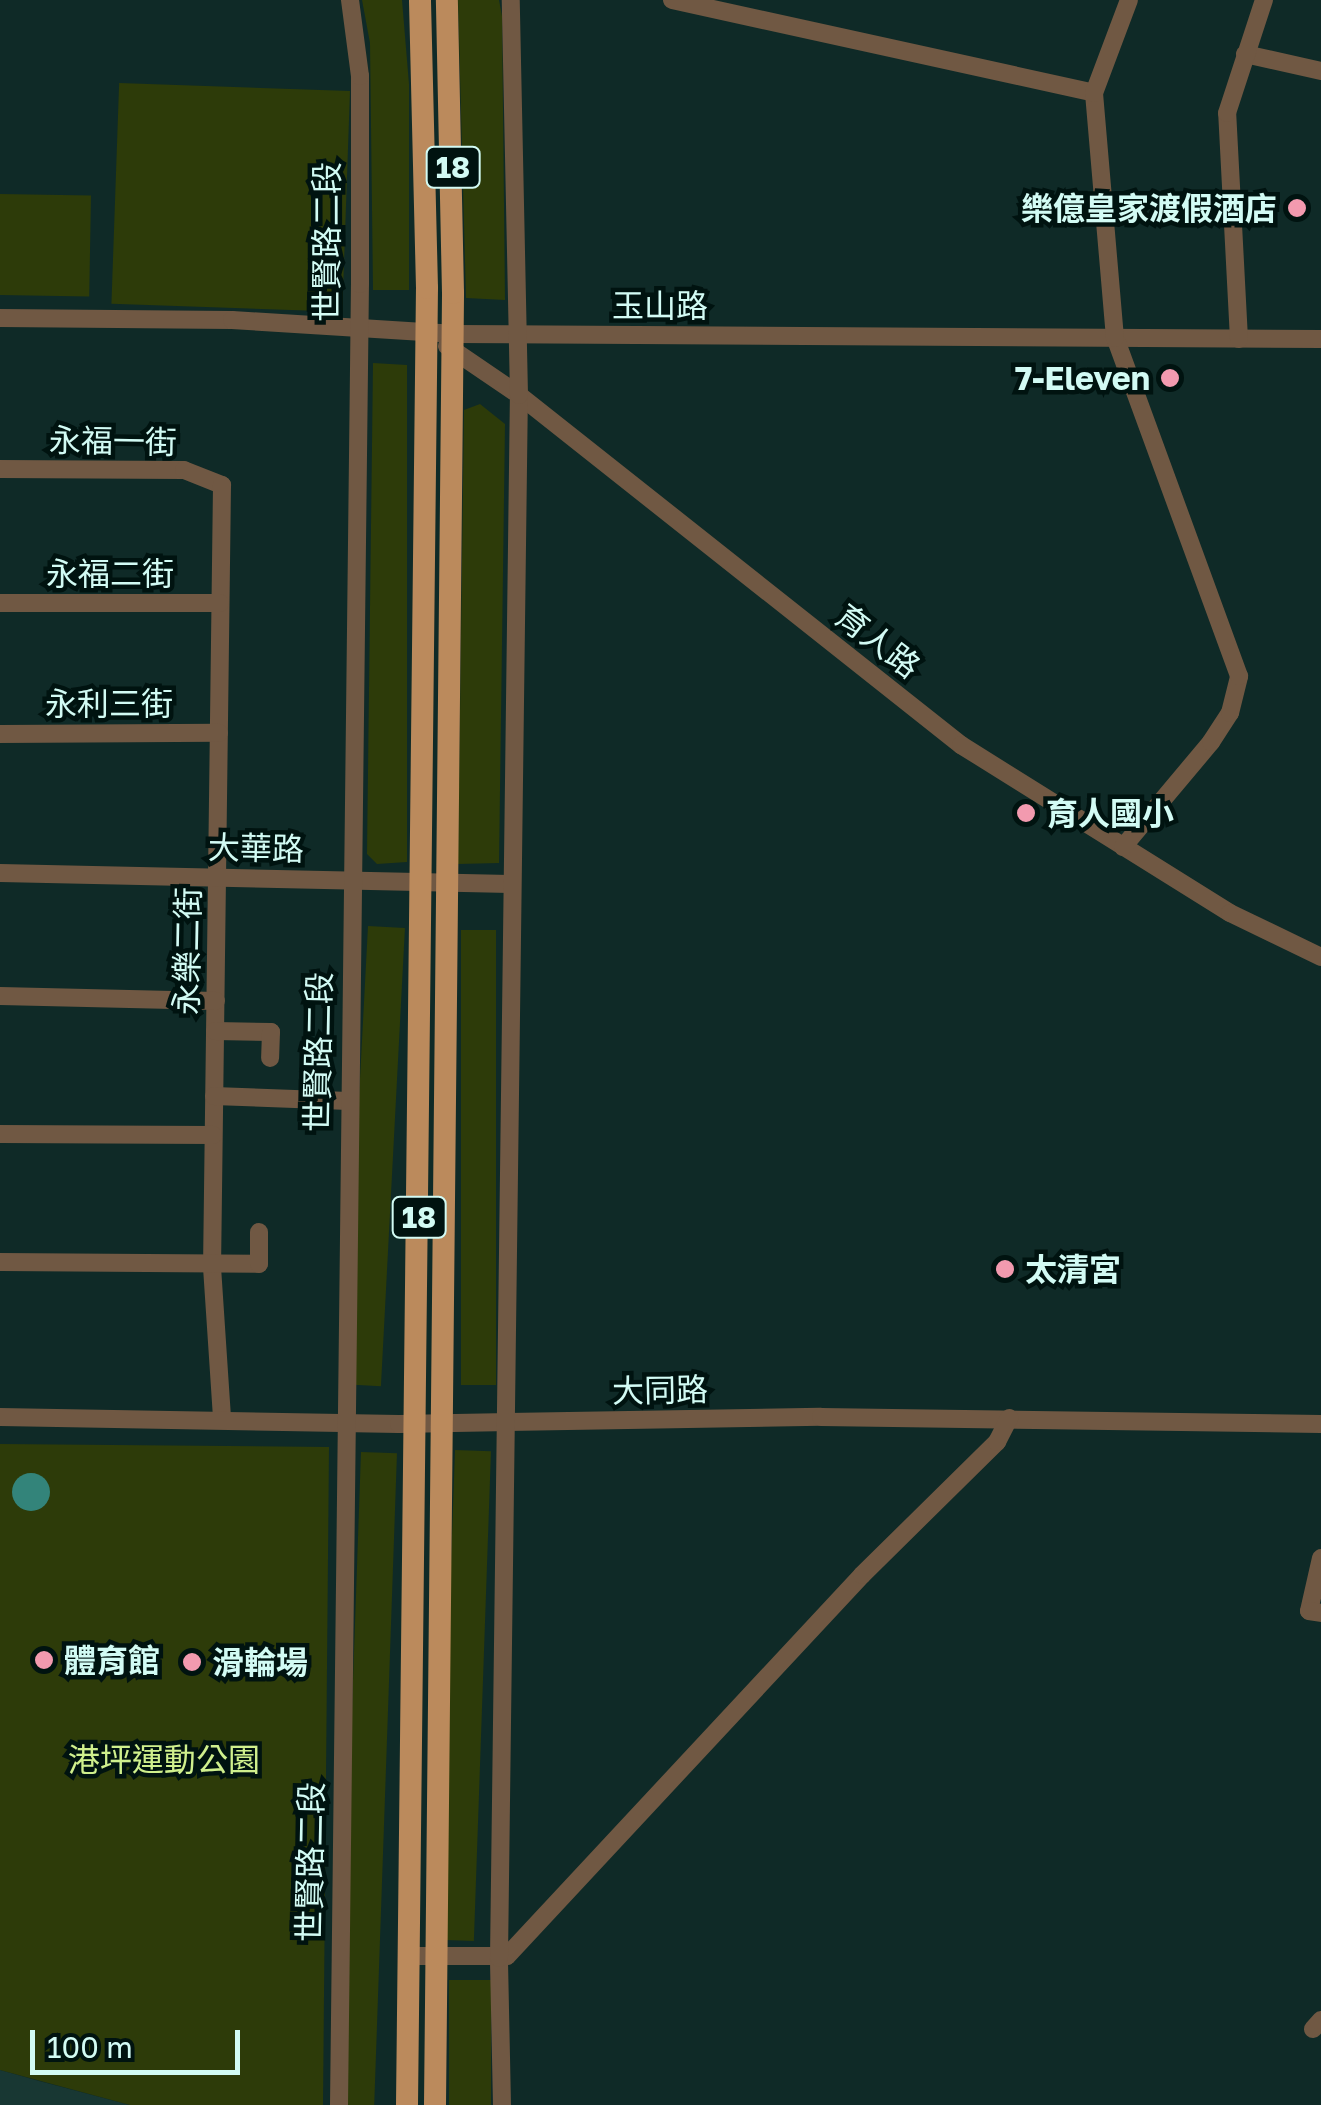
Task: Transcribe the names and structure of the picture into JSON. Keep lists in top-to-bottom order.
{
  "streets": {
    "main road": ["18"],
    "street": [
      "世賢路二段",
      "玉山路",
      "永福一街",
      "永福二街",
      "育人路",
      "永利三街",
      "大華路",
      "永樂二街",
      "大同路"
    ]
  },
  "crossings": [
    ["18", "玉山路"],
    ["18", "育人路"],
    ["18", "大華路"],
    ["18", "大同路"],
    ["世賢路二段", "大華路"],
    ["世賢路二段", "大同路"],
    ["玉山路", "育人路"],
    ["永福一街", "永樂二街"],
    ["永福二街", "永樂二街"],
    ["永利三街", "永樂二街"],
    ["大華路", "永樂二街"],
    ["永樂二街", "大同路"]
  ],
  "parks": ["港坪運動公園"],
  "places": [
    "樂億皇家渡假酒店",
    "7-Eleven",
    "育人國小",
    "太清宮",
    "體育館",
    "滑輪場"
  ],
  "scale_bar": "100 m"
}
